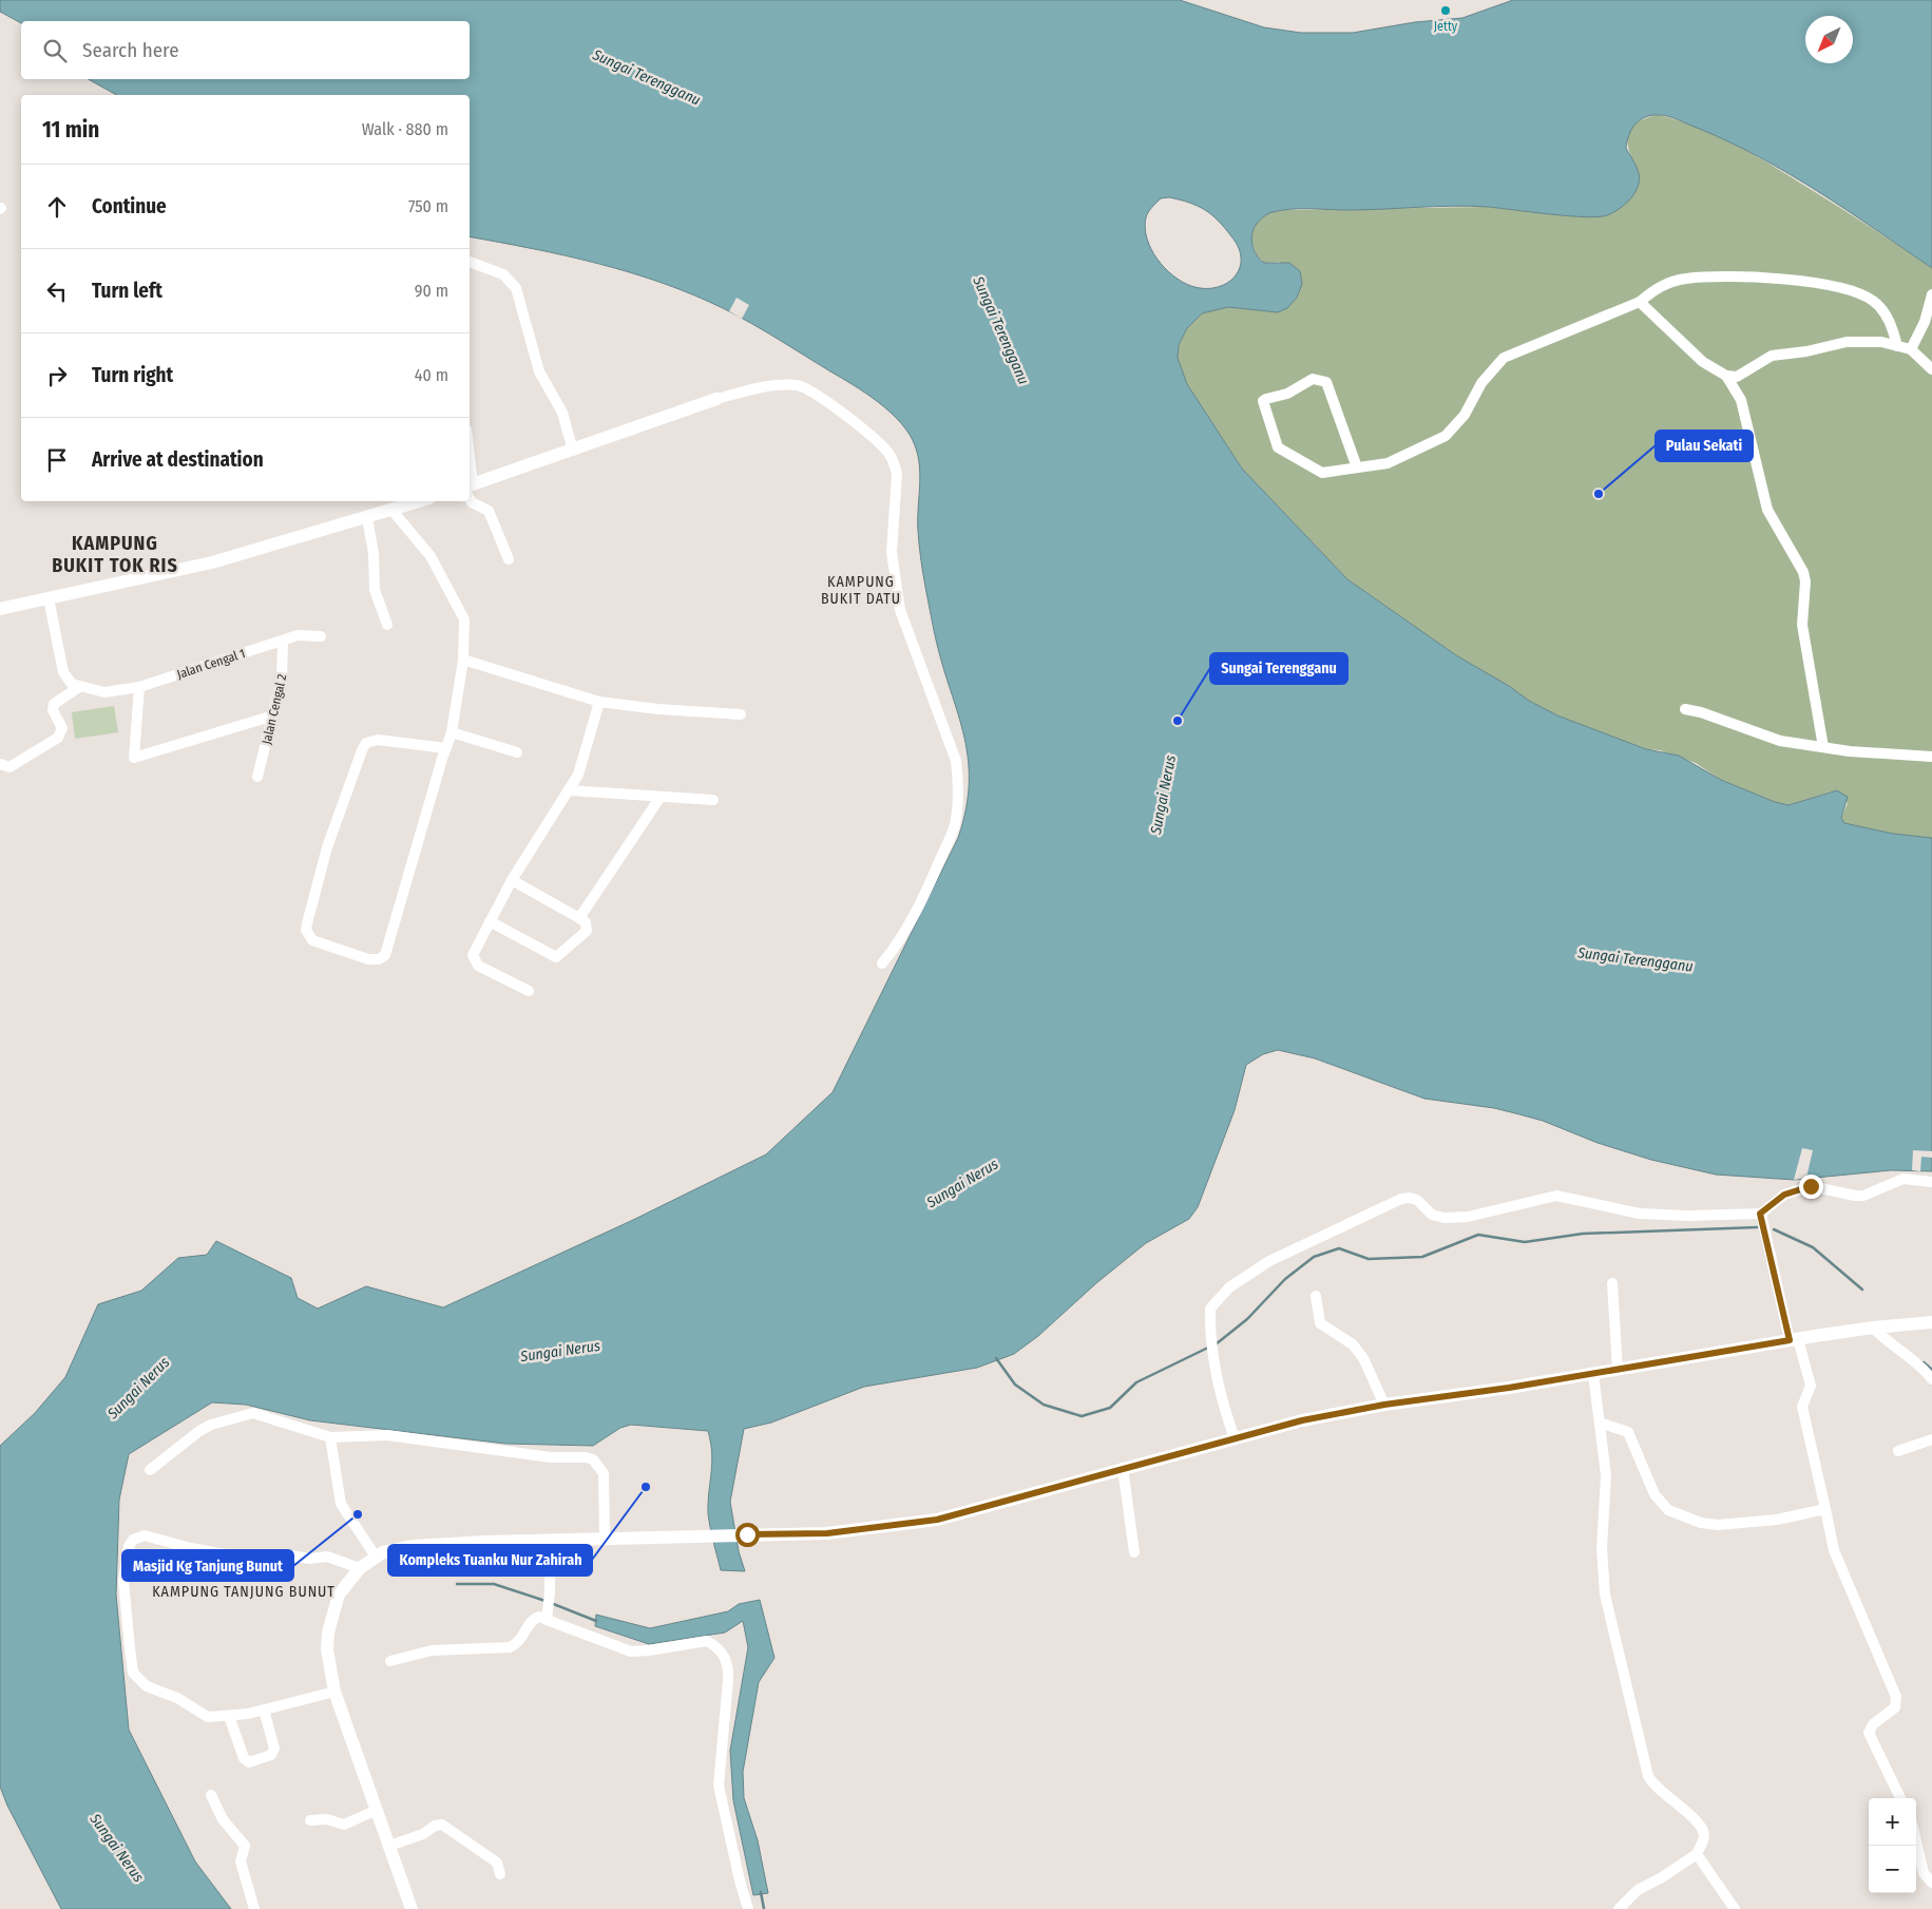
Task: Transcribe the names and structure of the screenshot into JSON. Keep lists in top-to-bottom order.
{
  "streets": {
    "street": ["Jalan Cengal 1", "Jalan Cengal 2"]
  },
  "crossings": [
    ["Jalan Cengal 1", "Jalan Cengal 2"]
  ],
  "districts": ["KAMPUNG BUKIT TOK RIS", "KAMPUNG BUKIT DATU", "KAMPUNG TANJUNG BUNUT"],
  "water": ["Sungai Terengganu", "Sungai Nerus"],
  "places": [
    "Jetty",
    "Pulau Sekati",
    "Sungai Terengganu",
    "Kompleks Tuanku Nur Zahirah",
    "Masjid Kg Tanjung Bunut"
  ],
  "north": "bottom left",
  "page": {
    "search": "Search here",
    "heading": ["11 min", "Walk · 880 m"],
    "list": [
      ["Continue", "750 m"],
      ["Turn left", "90 m"],
      ["Turn right", "40 m"],
      "Arrive at destination"
    ],
    "map_buttons": ["+", "−"]
  }
}
